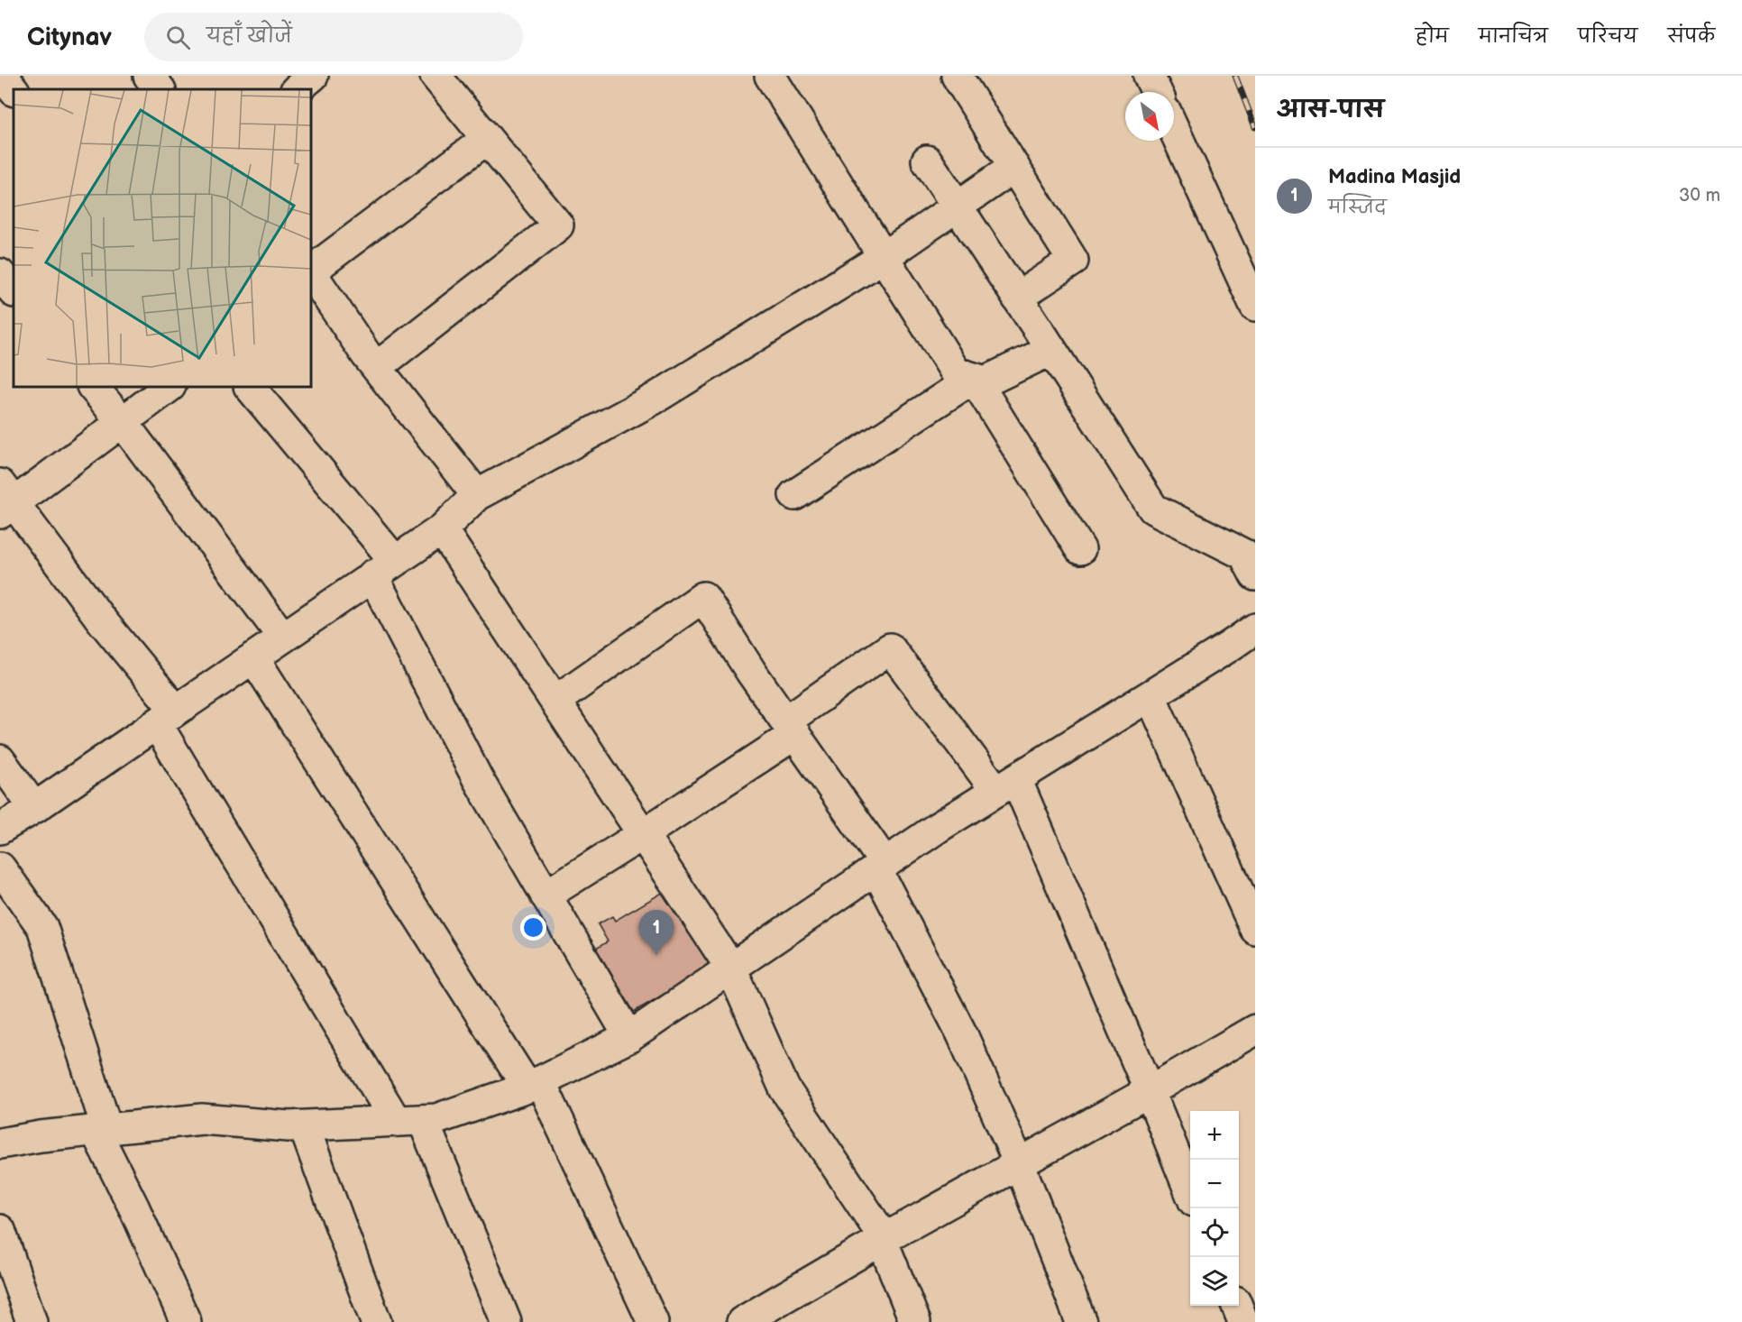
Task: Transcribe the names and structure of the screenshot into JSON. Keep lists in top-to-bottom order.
{
  "north": "bottom right",
  "page": {
    "header": "Citynav",
    "search": "यहाँ खोजें",
    "nav": [
      "होम",
      "मानचित्र",
      "परिचय",
      "संपर्क"
    ],
    "heading": "आस-पास",
    "list": [
      {
        "mark": "1",
        "name": "Madina Masjid",
        "note": "मस्जिद",
        "value": "30 m"
      }
    ],
    "pins": "1",
    "map_buttons": ["+", "−"]
  }
}
